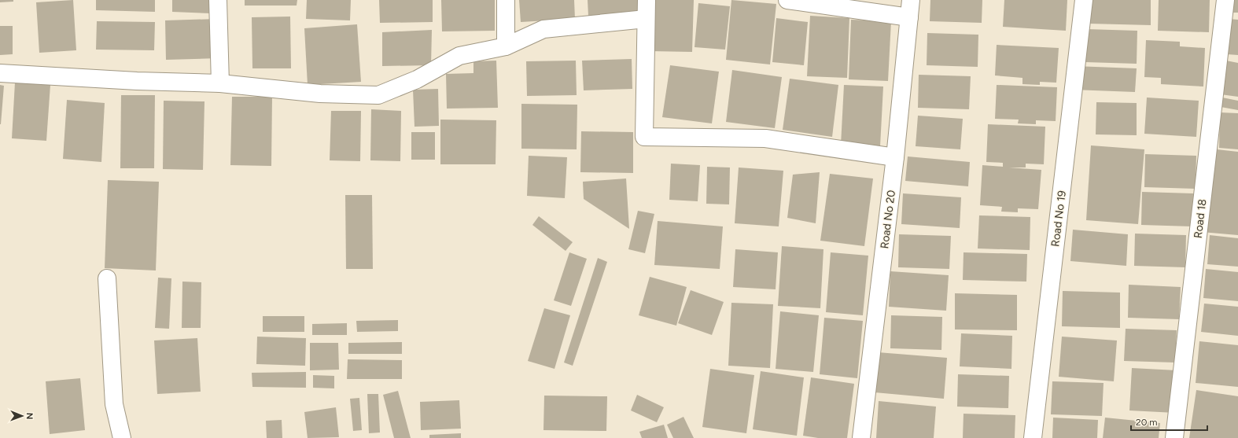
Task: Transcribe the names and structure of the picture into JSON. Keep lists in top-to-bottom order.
{
  "streets": {
    "street": ["Road No 19", "Road 18", "Road No 20"]
  },
  "scale_bar": "20 m",
  "north": "right"
}
